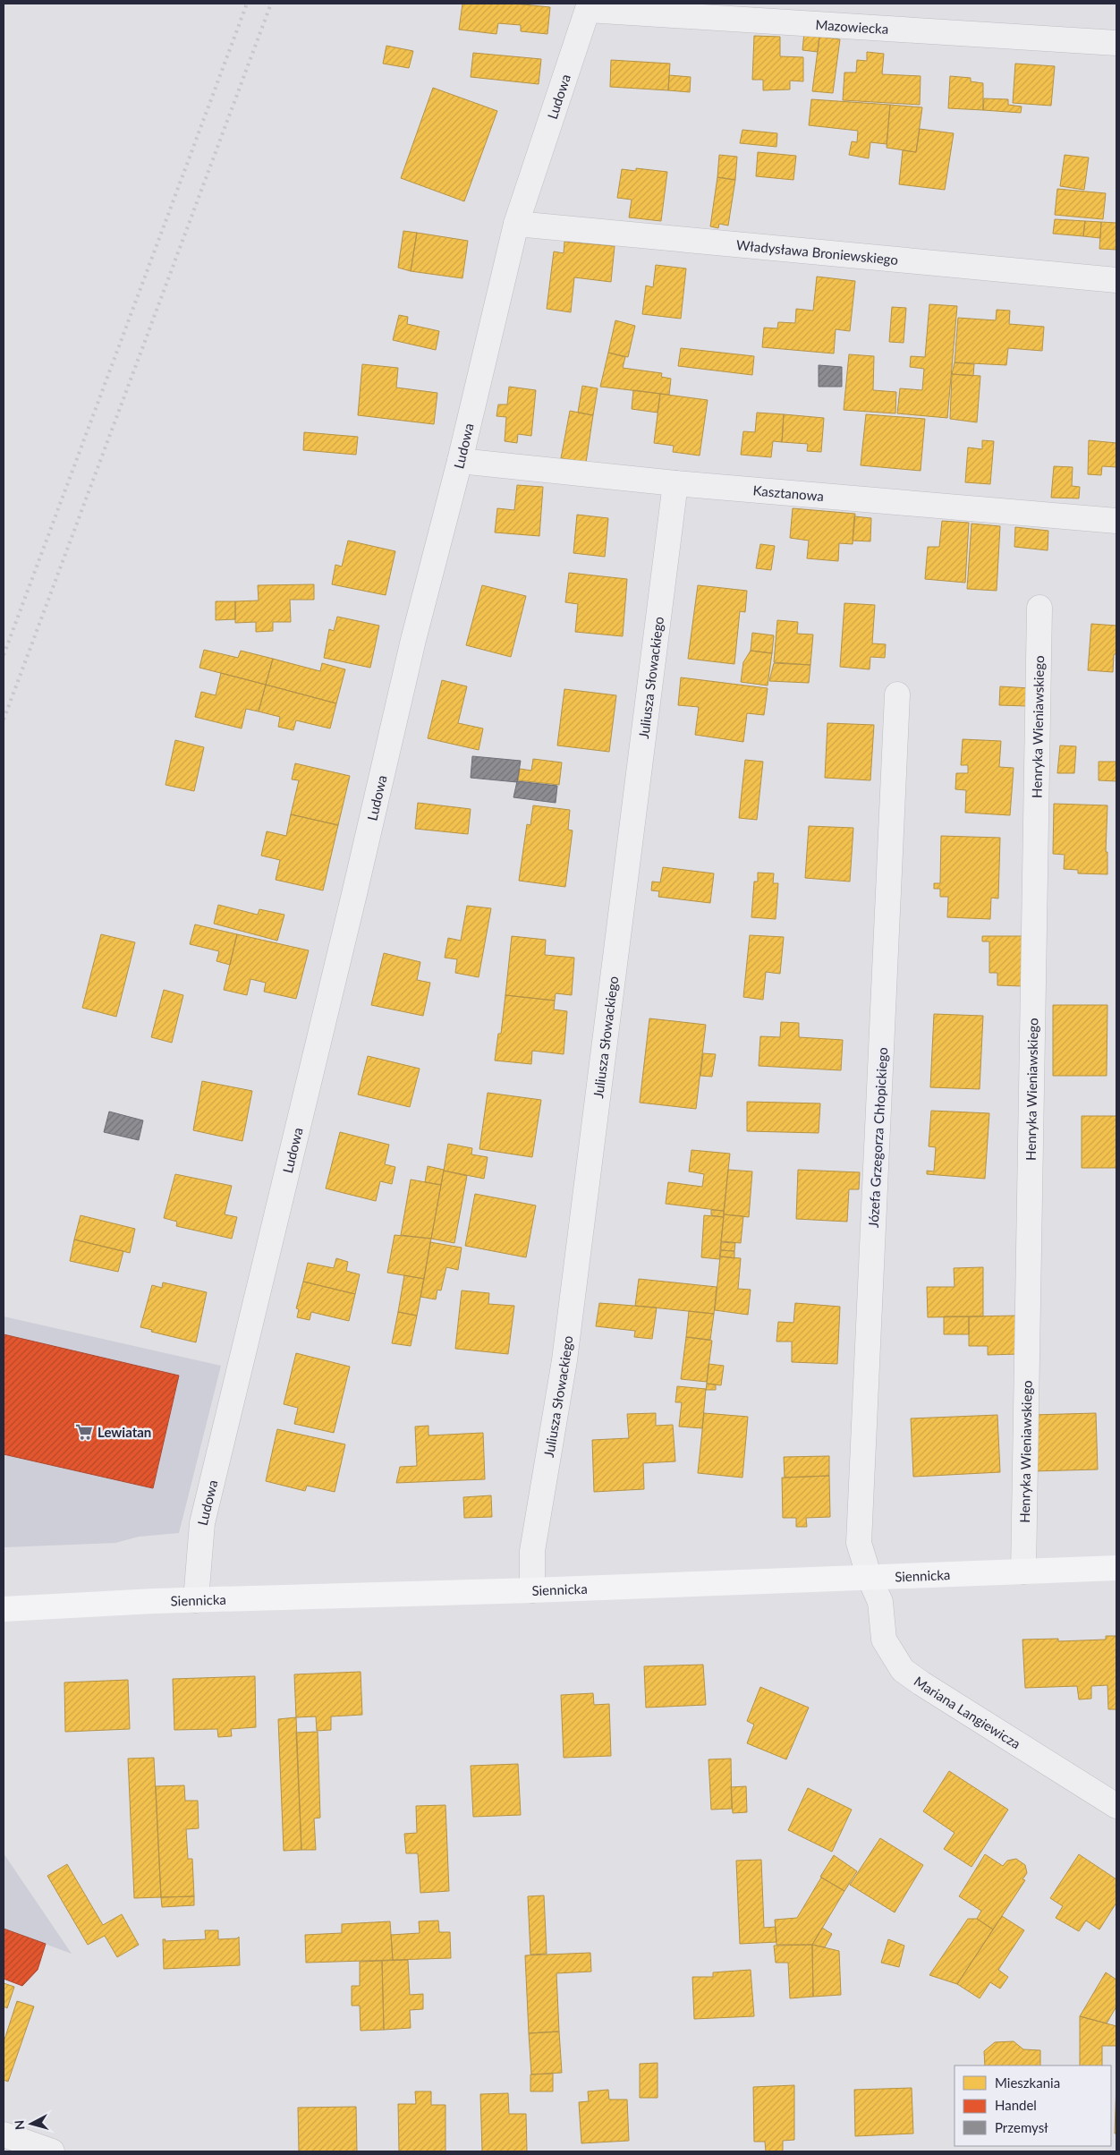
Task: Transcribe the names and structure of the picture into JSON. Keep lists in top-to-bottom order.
{
  "streets": {
    "main road": ["Siennicka"],
    "street": [
      "Mazowiecka",
      "Ludowa",
      "Władysława Broniewskiego",
      "Kasztanowa",
      "Juliusza Słowackiego",
      "Henryka Wieniawskiego",
      "Józefa Grzegorza Chłopickiego",
      "Mariana Langiewicza"
    ]
  },
  "crossings": [
    ["Mazowiecka", "Ludowa"],
    ["Ludowa", "Władysława Broniewskiego"],
    ["Ludowa", "Kasztanowa"],
    ["Ludowa", "Siennicka"],
    ["Kasztanowa", "Juliusza Słowackiego"],
    ["Juliusza Słowackiego", "Siennicka"],
    ["Henryka Wieniawskiego", "Siennicka"],
    ["Józefa Grzegorza Chłopickiego", "Siennicka"],
    ["Józefa Grzegorza Chłopickiego", "Mariana Langiewicza"],
    ["Siennicka", "Mariana Langiewicza"]
  ],
  "places": {
    "supermarket": ["Lewiatan"]
  },
  "legend": ["Mieszkania", "Handel", "Przemysł"],
  "north": "left"
}
